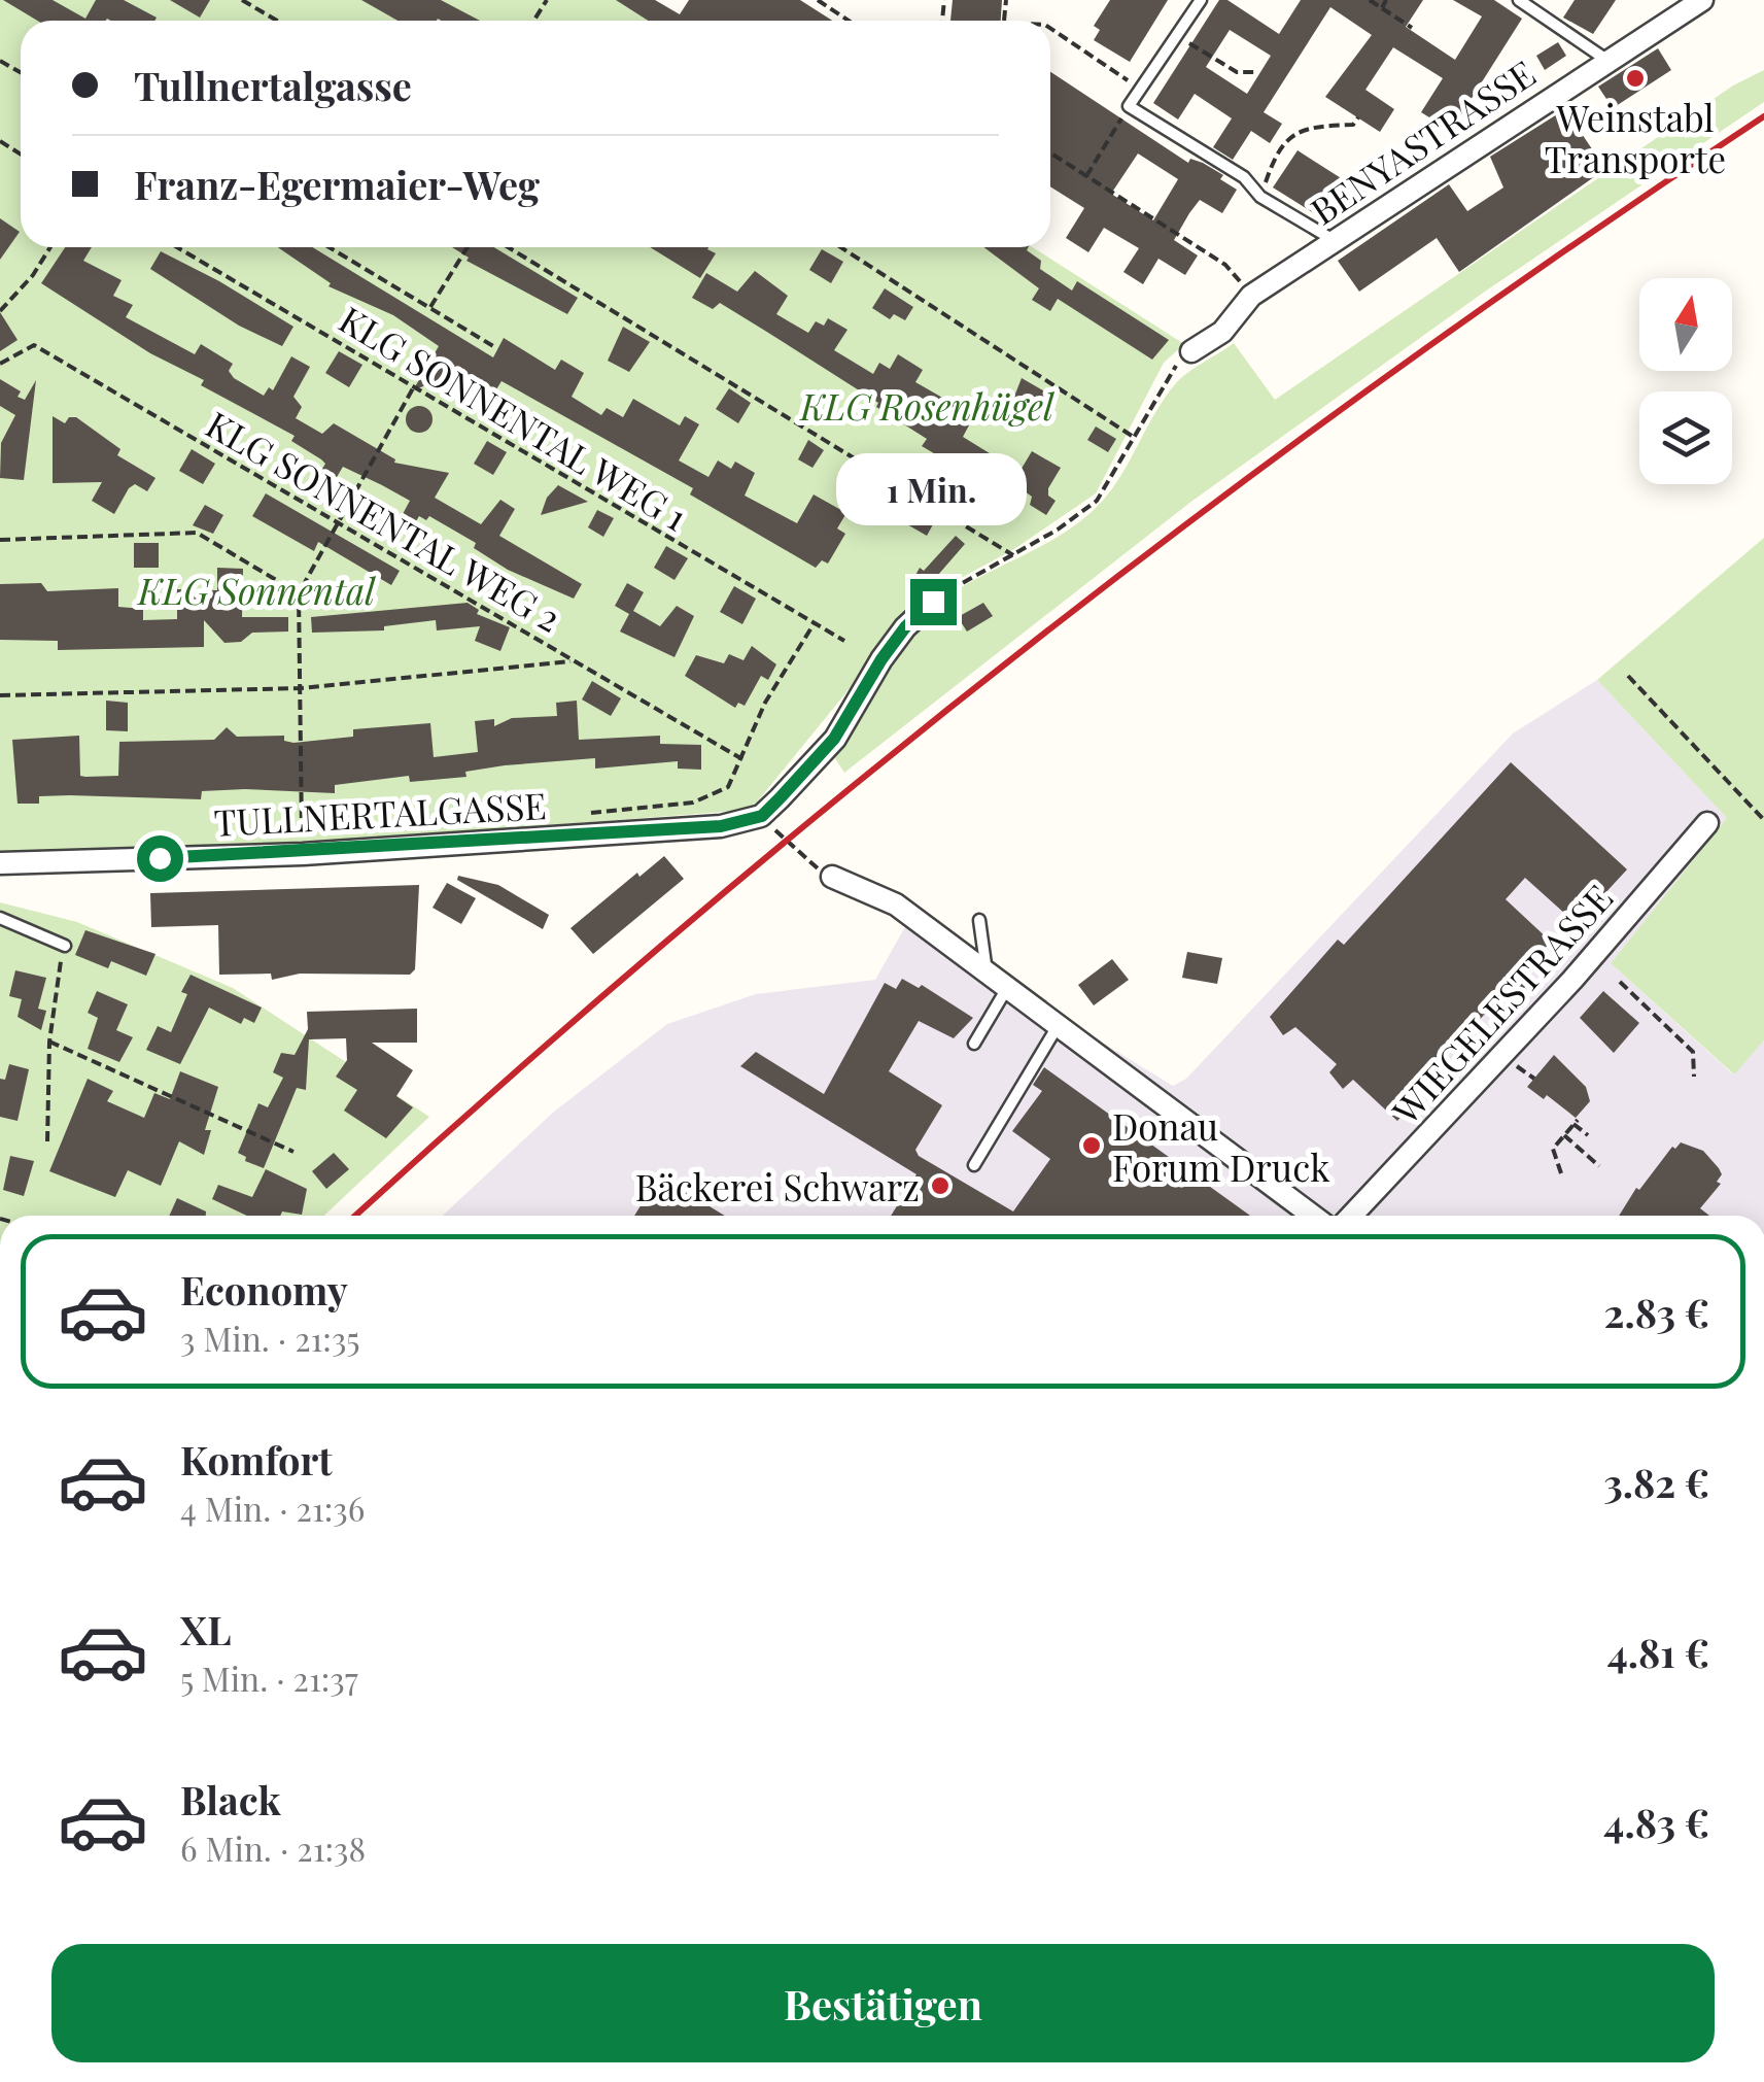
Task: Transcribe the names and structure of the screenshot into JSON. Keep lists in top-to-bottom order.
{
  "streets": {
    "street": ["BENYASTRASSE", "TULLNERTALGASSE", "WIEGELESTRASSE"],
    "path": ["KLG SONNENTAL WEG 1", "KLG SONNENTAL WEG 2"]
  },
  "parks": ["KLG Rosenhügel", "KLG Sonnental"],
  "places": ["Weinstabl Transporte", "Donau Forum Druck", "Bäckerei Schwarz"],
  "north": "top",
  "page": {
    "banner": ["Tullnertalgasse", "Franz-Egermaier-Weg"],
    "bubble": "1 Min.",
    "list": [
      {
        "name": "Economy",
        "note": "3 Min. · 21:35",
        "value": "2.83 €"
      },
      {
        "name": "Komfort",
        "note": "4 Min. · 21:36",
        "value": "3.82 €"
      },
      {
        "name": "XL",
        "note": "5 Min. · 21:37",
        "value": "4.81 €"
      },
      {
        "name": "Black",
        "note": "6 Min. · 21:38",
        "value": "4.83 €"
      }
    ],
    "buttons": "Bestätigen"
  }
}
